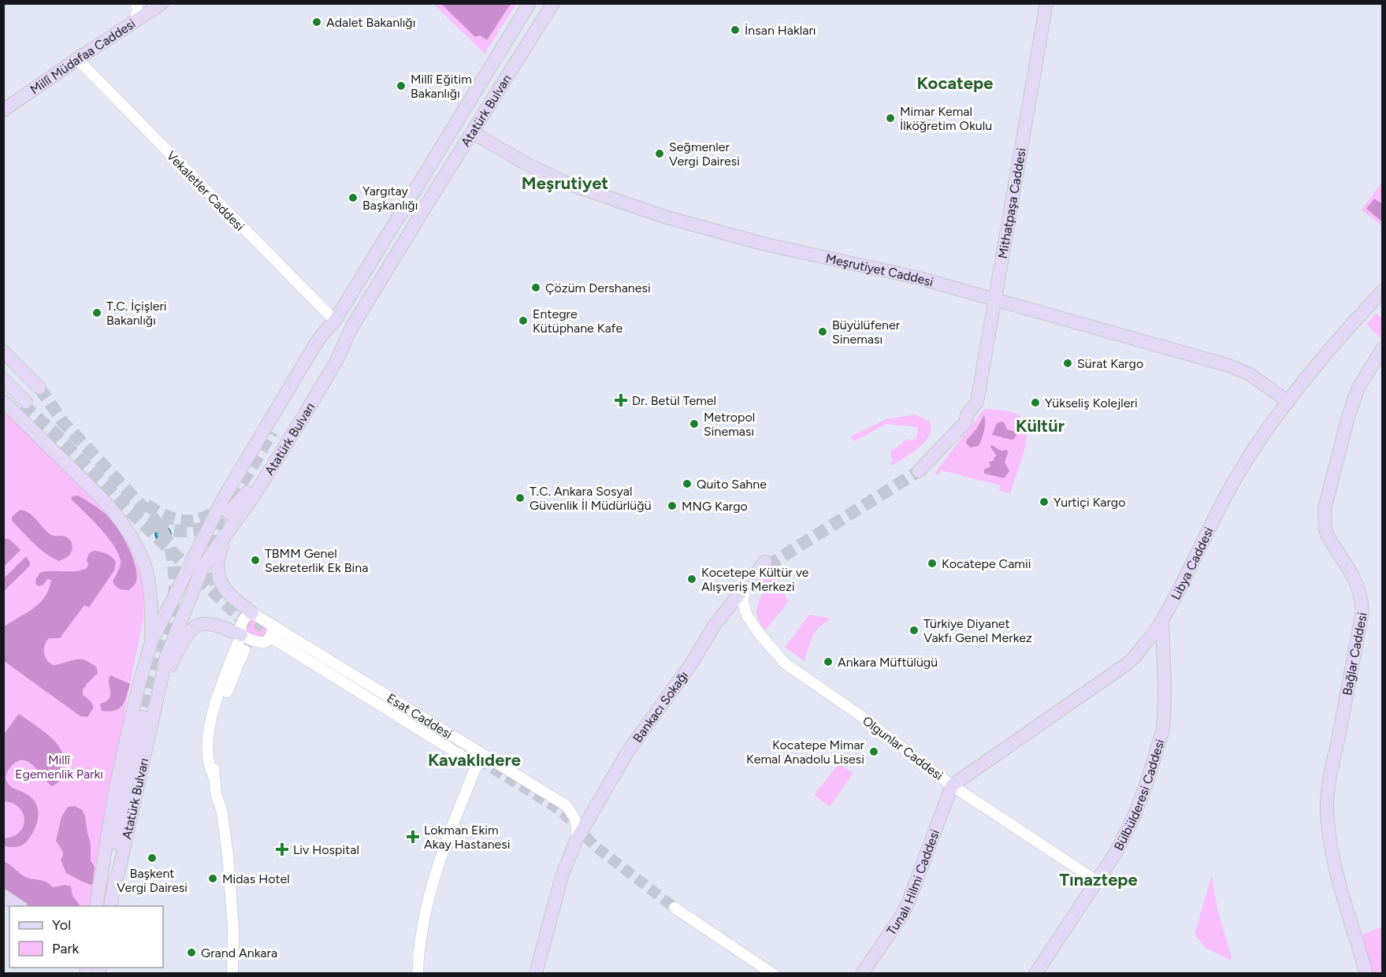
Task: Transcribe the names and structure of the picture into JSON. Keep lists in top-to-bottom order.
{
  "streets": {
    "main road": [
      "Millî Müdafaa Caddesi",
      "Atatürk Bulvarı",
      "Mithatpaşa Caddesi",
      "Meşrutiyet Caddesi",
      "Libya Caddesi",
      "Bağlar Caddesi",
      "Bankacı Sokağı",
      "Esat Caddesi",
      "Bülbülderesi Caddesi",
      "Tunalı Hilmi Caddesi"
    ],
    "street": ["Vekaletler Caddesi", "Olgunlar Caddesi"]
  },
  "crossings": [
    ["Millî Müdafaa Caddesi", "Vekaletler Caddesi"],
    ["Atatürk Bulvarı", "Vekaletler Caddesi"],
    ["Atatürk Bulvarı", "Meşrutiyet Caddesi"],
    ["Mithatpaşa Caddesi", "Meşrutiyet Caddesi"],
    ["Meşrutiyet Caddesi", "Libya Caddesi"],
    ["Libya Caddesi", "Olgunlar Caddesi"],
    ["Libya Caddesi", "Bülbülderesi Caddesi"],
    ["Libya Caddesi", "Tunalı Hilmi Caddesi"],
    ["Bankacı Sokağı", "Esat Caddesi"],
    ["Bankacı Sokağı", "Olgunlar Caddesi"],
    ["Olgunlar Caddesi", "Bülbülderesi Caddesi"],
    ["Olgunlar Caddesi", "Tunalı Hilmi Caddesi"]
  ],
  "districts": [
    "Kocatepe",
    "Meşrutiyet",
    "Kültür",
    "Kavaklıdere",
    "Tınaztepe"
  ],
  "parks": ["Millî Egemenlik Parkı"],
  "places": {
    "other": [
      "Adalet Bakanlığı",
      "İnsan Hakları",
      "Millî Eğitim Bakanlığı",
      "Mimar Kemal İlköğretim Okulu",
      "Seğmenler Vergi Dairesi",
      "Yargıtay Başkanlığı",
      "Çözüm Dershanesi",
      "T.C. İçişleri Bakanlığı",
      "Entegre Kütüphane Kafe",
      "Büyülüfener Sineması",
      "Sürat Kargo",
      "Yükseliş Kolejleri",
      "Metropol Sineması",
      "Quito Sahne",
      "T.C. Ankara Sosyal Güvenlik İl Müdürlüğü",
      "Yurtiçi Kargo",
      "MNG Kargo",
      "TBMM Genel Sekreterlik Ek Bina",
      "Kocatepe Camii",
      "Kocetepe Kültür ve Alışveriş Merkezi",
      "Türkiye Diyanet Vakfı Genel Merkez",
      "Ankara Müftülügü",
      "Kocatepe Mimar Kemal Anadolu Lisesi",
      "Başkent Vergi Dairesi",
      "Midas Hotel",
      "Grand Ankara"
    ],
    "health": ["Dr. Betül Temel", "Lokman Ekim Akay Hastanesi", "Liv Hospital"]
  },
  "legend": ["Yol", "Park"]
}
